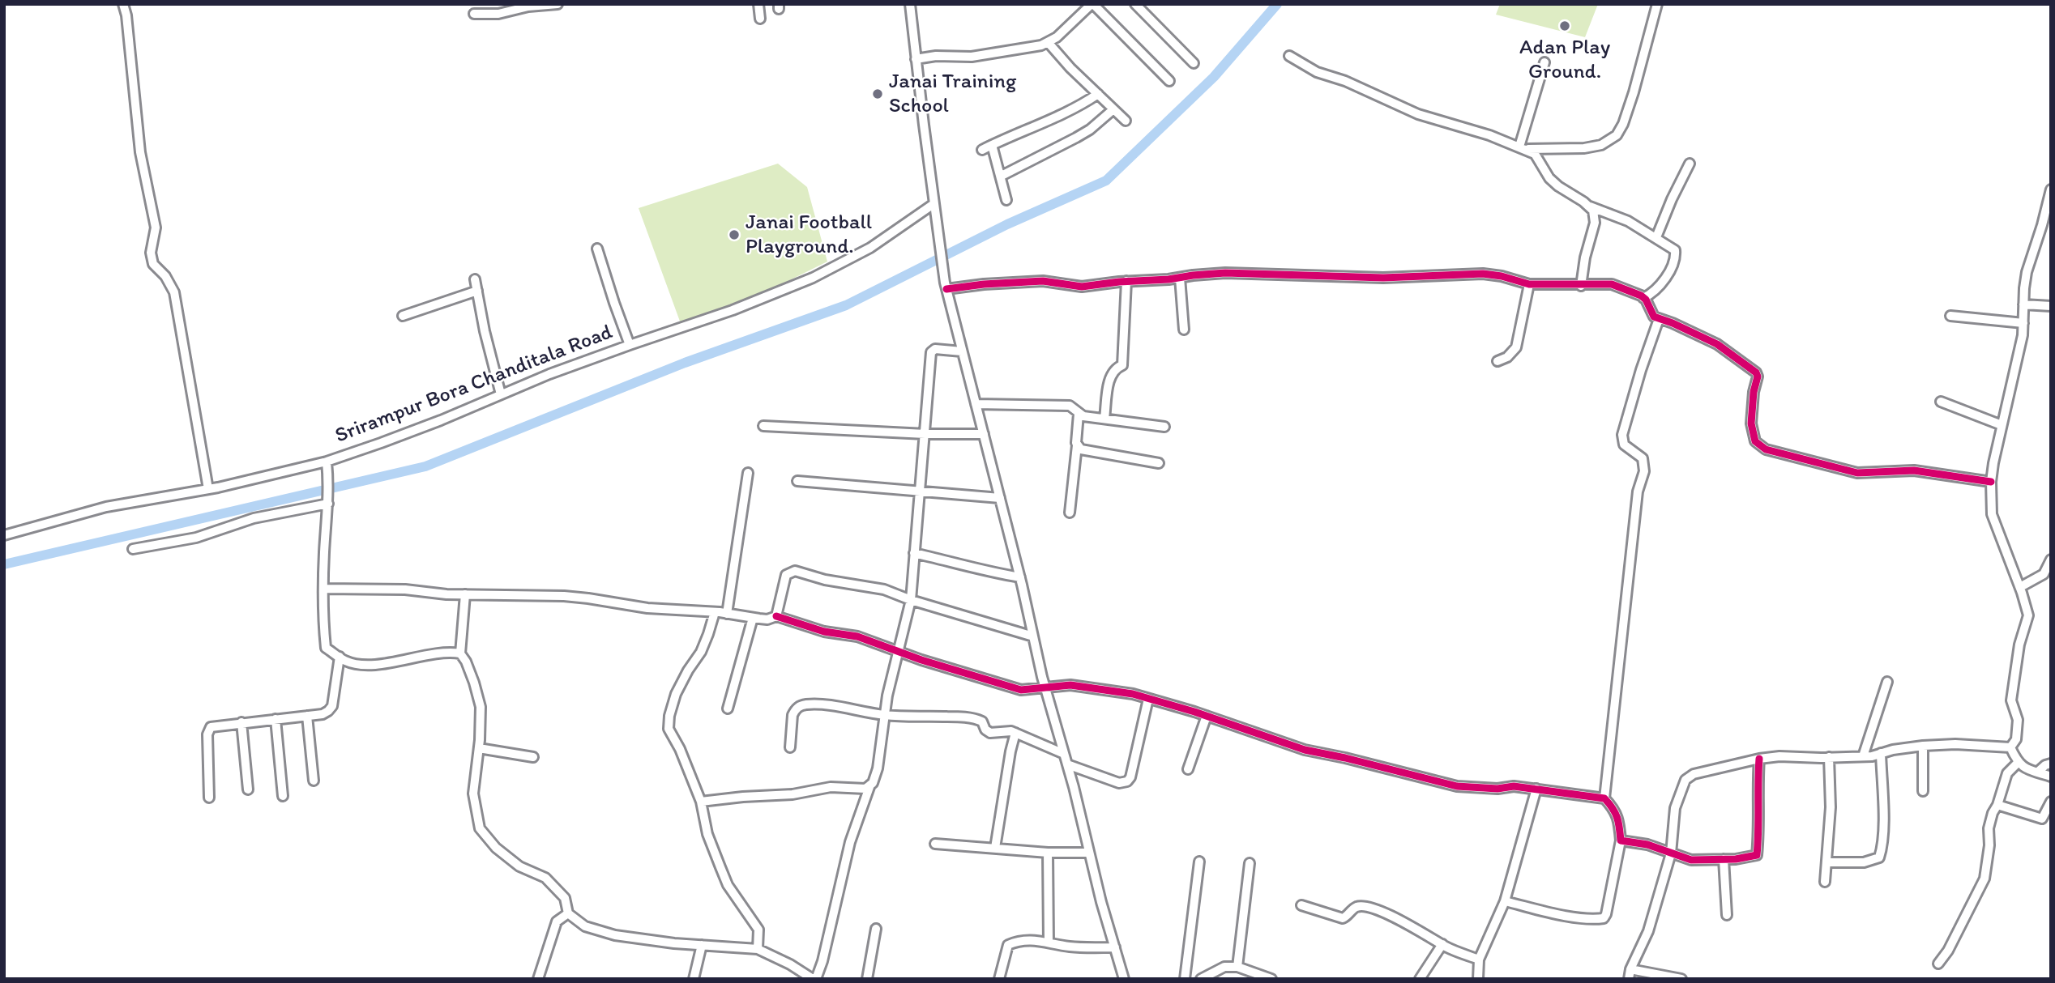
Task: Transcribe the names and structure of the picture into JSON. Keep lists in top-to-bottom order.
{
  "streets": {
    "street": ["Srirampur Bora Chanditala Road"]
  },
  "places": ["Adan Play Ground.", "Janai Training School", "Janai Football Playground."]
}
